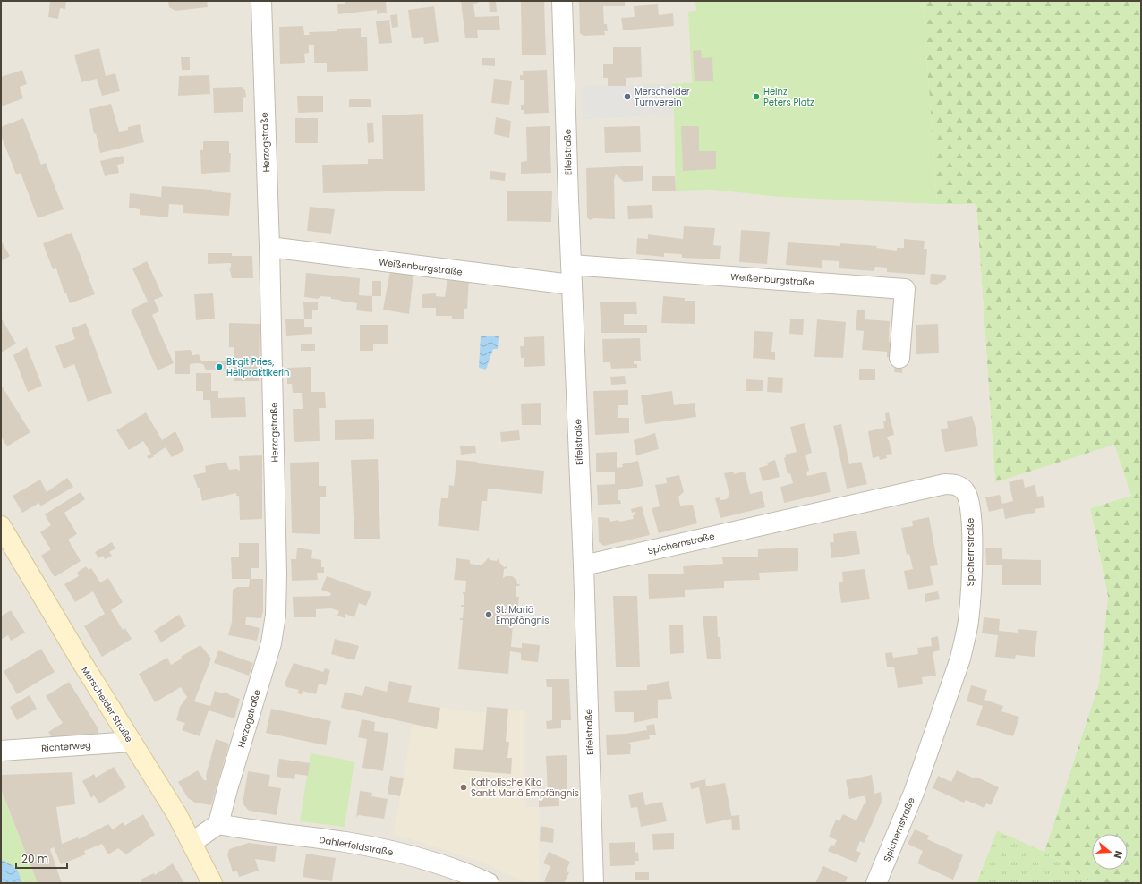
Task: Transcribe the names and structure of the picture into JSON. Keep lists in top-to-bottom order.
{
  "streets": {
    "main road": ["Merscheider Straße"],
    "street": [
      "Herzogstraße",
      "Eifelstraße",
      "Weißenburgstraße",
      "Spichernstraße",
      "Richterweg",
      "Dahlerfeldstraße"
    ]
  },
  "crossings": [
    ["Herzogstraße", "Weißenburgstraße"],
    ["Herzogstraße", "Dahlerfeldstraße"],
    ["Eifelstraße", "Weißenburgstraße"],
    ["Eifelstraße", "Spichernstraße"],
    ["Merscheider Straße", "Richterweg"]
  ],
  "places": [
    "Merscheider Turnverein",
    "Heinz Peters Platz",
    "Birgit Pries, Heilpraktikerin",
    "St. Mariä Empfängnis",
    "Katholische Kita Sankt Mariä Empfängnis"
  ],
  "scale_bar": "20 m",
  "north": "right"
}
